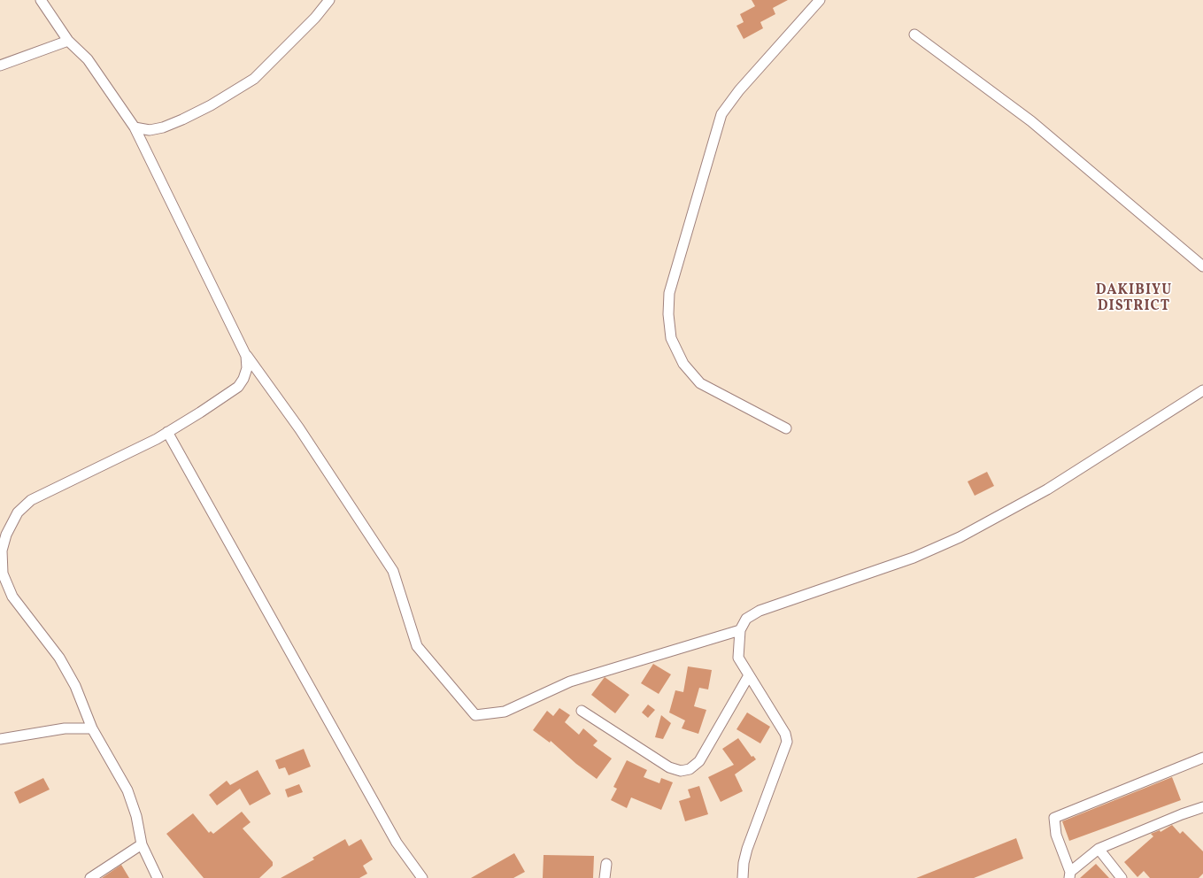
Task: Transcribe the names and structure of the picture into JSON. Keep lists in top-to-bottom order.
{
  "districts": ["DAKIBIYU DISTRICT"]
}
